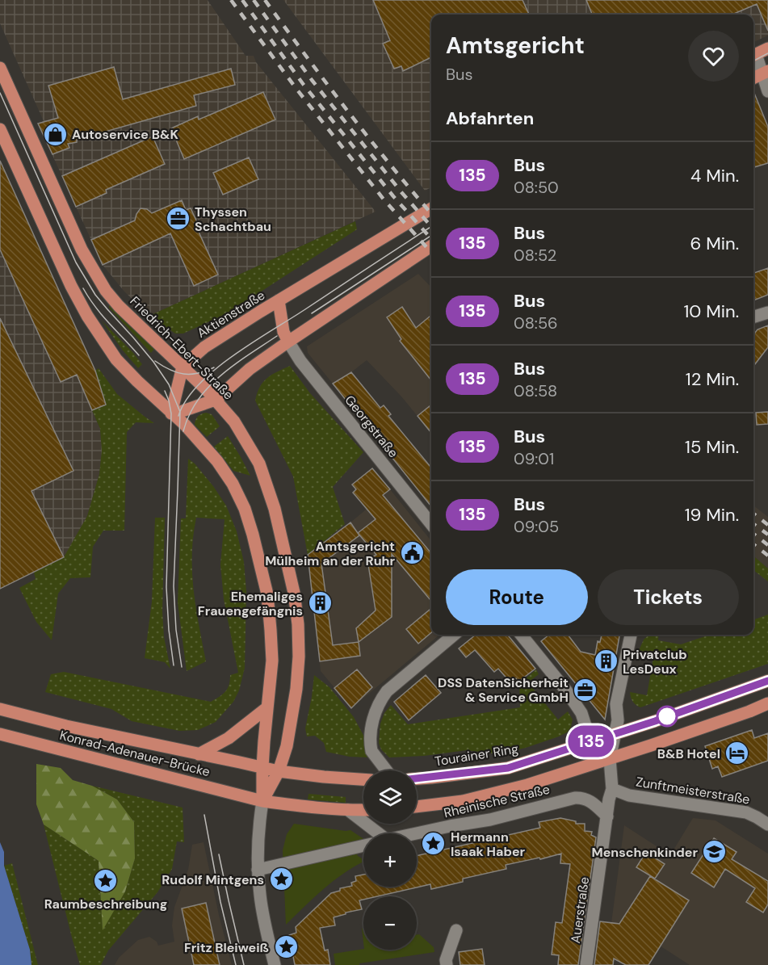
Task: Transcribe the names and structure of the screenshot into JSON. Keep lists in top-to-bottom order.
{
  "streets": {
    "main road": [
      "Aktienstraße",
      "Friedrich-Ebert-Straße",
      "Konrad-Adenauer-Brücke",
      "Tourainer Ring"
    ],
    "street": [
      "Georgstraße",
      "Zunftmeisterstraße",
      "Rheinische Straße",
      "Auerstraße"
    ]
  },
  "crossings": [
    ["Aktienstraße", "Friedrich-Ebert-Straße"],
    ["Friedrich-Ebert-Straße", "Konrad-Adenauer-Brücke"],
    ["Tourainer Ring", "Auerstraße"],
    ["Zunftmeisterstraße", "Auerstraße"],
    ["Rheinische Straße", "Auerstraße"]
  ],
  "places": {
    "shop": ["Autoservice B&K"],
    "office": ["Thyssen Schachtbau", "DSS DatenSicherheit & Service GmbH"],
    "public building": ["Amtsgericht Mülheim an der Ruhr"],
    "building": ["Ehemaliges Frauengefängnis", "Privatclub LesDeux"],
    "hotel": ["B&B Hotel"],
    "place": [
      "Hermann Isaak Haber",
      "Rudolf Mintgens",
      "Raumbeschreibung",
      "Fritz Bleiweiß"
    ],
    "school or university": ["Menschenkinder"]
  },
  "lines": ["bus line 135"],
  "page": {
    "on_map": "135",
    "heading": [
      ["Amtsgericht", "Bus"],
      "Abfahrten"
    ],
    "list": [
      {
        "mark": "135",
        "name": "Bus",
        "note": "08:50",
        "value": "4 Min."
      },
      {
        "mark": "135",
        "name": "Bus",
        "note": "08:52",
        "value": "6 Min."
      },
      {
        "mark": "135",
        "name": "Bus",
        "note": "08:56",
        "value": "10 Min."
      },
      {
        "mark": "135",
        "name": "Bus",
        "note": "08:58",
        "value": "12 Min."
      },
      {
        "mark": "135",
        "name": "Bus",
        "note": "09:01",
        "value": "15 Min."
      },
      {
        "mark": "135",
        "name": "Bus",
        "note": "09:05",
        "value": "19 Min."
      }
    ],
    "buttons": ["Route", "Tickets"],
    "map_buttons": ["+", "−"]
  }
}
